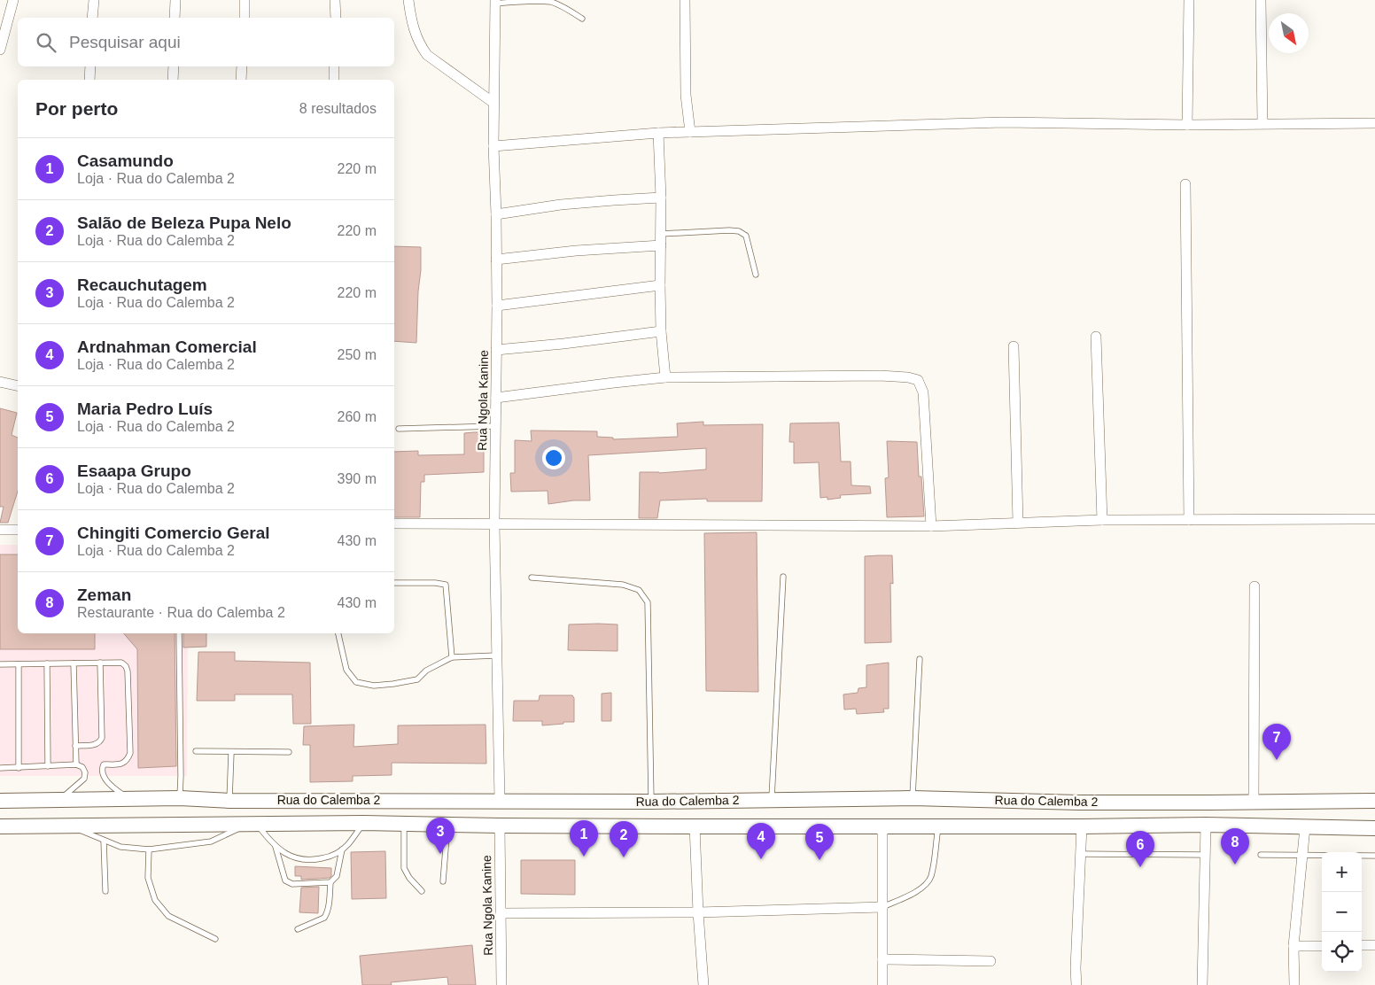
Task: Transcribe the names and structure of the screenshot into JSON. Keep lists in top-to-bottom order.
{
  "streets": {
    "main road": ["Rua do Calemba 2"],
    "street": ["Rua Ngola Kanine"]
  },
  "crossings": [
    ["Rua Ngola Kanine", "Rua do Calemba 2"]
  ],
  "north": "bottom right",
  "page": {
    "search": "Pesquisar aqui",
    "heading": ["Por perto", "8 resultados"],
    "list": [
      {
        "mark": "1",
        "name": "Casamundo",
        "note": "Loja · Rua do Calemba 2",
        "value": "220 m"
      },
      {
        "mark": "2",
        "name": "Salão de Beleza Pupa Nelo",
        "note": "Loja · Rua do Calemba 2",
        "value": "220 m"
      },
      {
        "mark": "3",
        "name": "Recauchutagem",
        "note": "Loja · Rua do Calemba 2",
        "value": "220 m"
      },
      {
        "mark": "4",
        "name": "Ardnahman Comercial",
        "note": "Loja · Rua do Calemba 2",
        "value": "250 m"
      },
      {
        "mark": "5",
        "name": "Maria Pedro Luís",
        "note": "Loja · Rua do Calemba 2",
        "value": "260 m"
      },
      {
        "mark": "6",
        "name": "Esaapa Grupo",
        "note": "Loja · Rua do Calemba 2",
        "value": "390 m"
      },
      {
        "mark": "7",
        "name": "Chingiti Comercio Geral",
        "note": "Loja · Rua do Calemba 2",
        "value": "430 m"
      },
      {
        "mark": "8",
        "name": "Zeman",
        "note": "Restaurante · Rua do Calemba 2",
        "value": "430 m"
      }
    ],
    "pins": [
      "7",
      "3",
      "1",
      "2",
      "4",
      "5",
      "8",
      "6"
    ],
    "map_buttons": ["+", "−"]
  }
}
